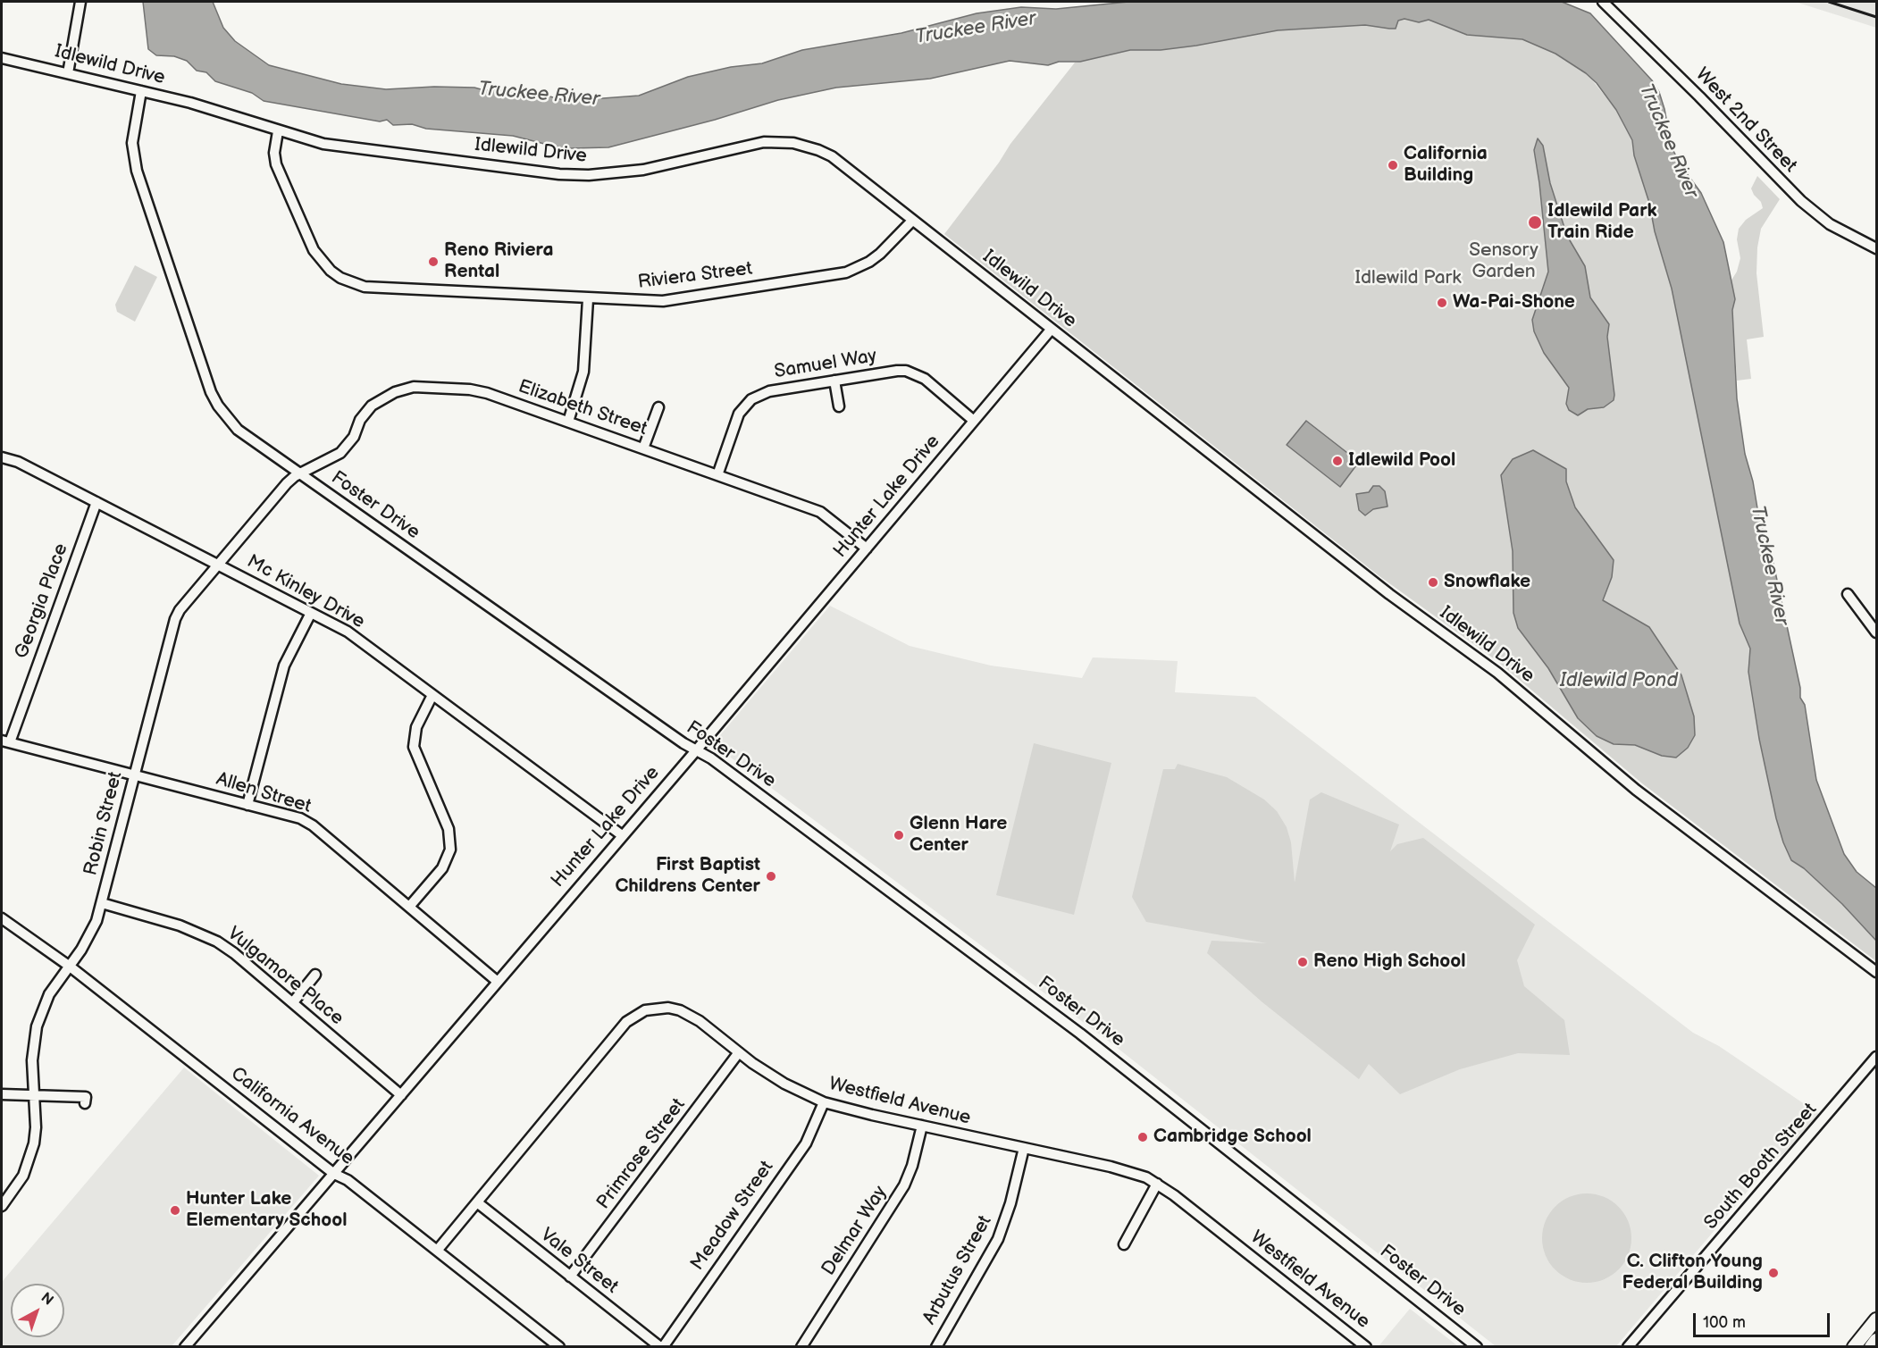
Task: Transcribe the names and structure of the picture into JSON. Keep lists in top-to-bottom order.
{
  "streets": {
    "street": [
      "Idlewild Drive",
      "West 2nd Street",
      "Riviera Street",
      "Samuel Way",
      "Elizabeth Street",
      "Hunter Lake Drive",
      "Foster Drive",
      "Mc Kinley Drive",
      "Georgia Place",
      "Allen Street",
      "Robin Street",
      "Vulgamore Place",
      "Westfield Avenue",
      "California Avenue",
      "Primrose Street",
      "South Booth Street",
      "Meadow Street",
      "Delmar Way",
      "Vale Street",
      "Arbutus Street"
    ]
  },
  "crossings": [
    ["Idlewild Drive", "Riviera Street"],
    ["Idlewild Drive", "Hunter Lake Drive"],
    ["Idlewild Drive", "Foster Drive"],
    ["Samuel Way", "Elizabeth Street"],
    ["Samuel Way", "Hunter Lake Drive"],
    ["Elizabeth Street", "Hunter Lake Drive"],
    ["Elizabeth Street", "Foster Drive"],
    ["Elizabeth Street", "Robin Street"],
    ["Hunter Lake Drive", "Foster Drive"],
    ["Hunter Lake Drive", "Mc Kinley Drive"],
    ["Hunter Lake Drive", "Allen Street"],
    ["Hunter Lake Drive", "Vulgamore Place"],
    ["Hunter Lake Drive", "California Avenue"],
    ["Foster Drive", "Robin Street"],
    ["Mc Kinley Drive", "Georgia Place"],
    ["Mc Kinley Drive", "Robin Street"],
    ["Georgia Place", "Allen Street"],
    ["Allen Street", "Robin Street"],
    ["Robin Street", "Vulgamore Place"],
    ["Robin Street", "California Avenue"],
    ["Westfield Avenue", "California Avenue"],
    ["Westfield Avenue", "Primrose Street"],
    ["Westfield Avenue", "Meadow Street"],
    ["Westfield Avenue", "Delmar Way"],
    ["Westfield Avenue", "Vale Street"],
    ["Westfield Avenue", "Arbutus Street"],
    ["Primrose Street", "Vale Street"],
    ["Meadow Street", "Vale Street"]
  ],
  "water": ["Truckee River", "Idlewild Pond"],
  "parks": ["Sensory Garden", "Idlewild Park"],
  "places": [
    "California Building",
    "Idlewild Park Train Ride",
    "Reno Riviera Rental",
    "Wa-Pai-Shone",
    "Idlewild Pool",
    "Snowflake",
    "Glenn Hare Center",
    "First Baptist Childrens Center",
    "Reno High School",
    "Cambridge School",
    "Hunter Lake Elementary School",
    "C. Clifton Young Federal Building"
  ],
  "scale_bar": "100 m",
  "north": "top right"
}
